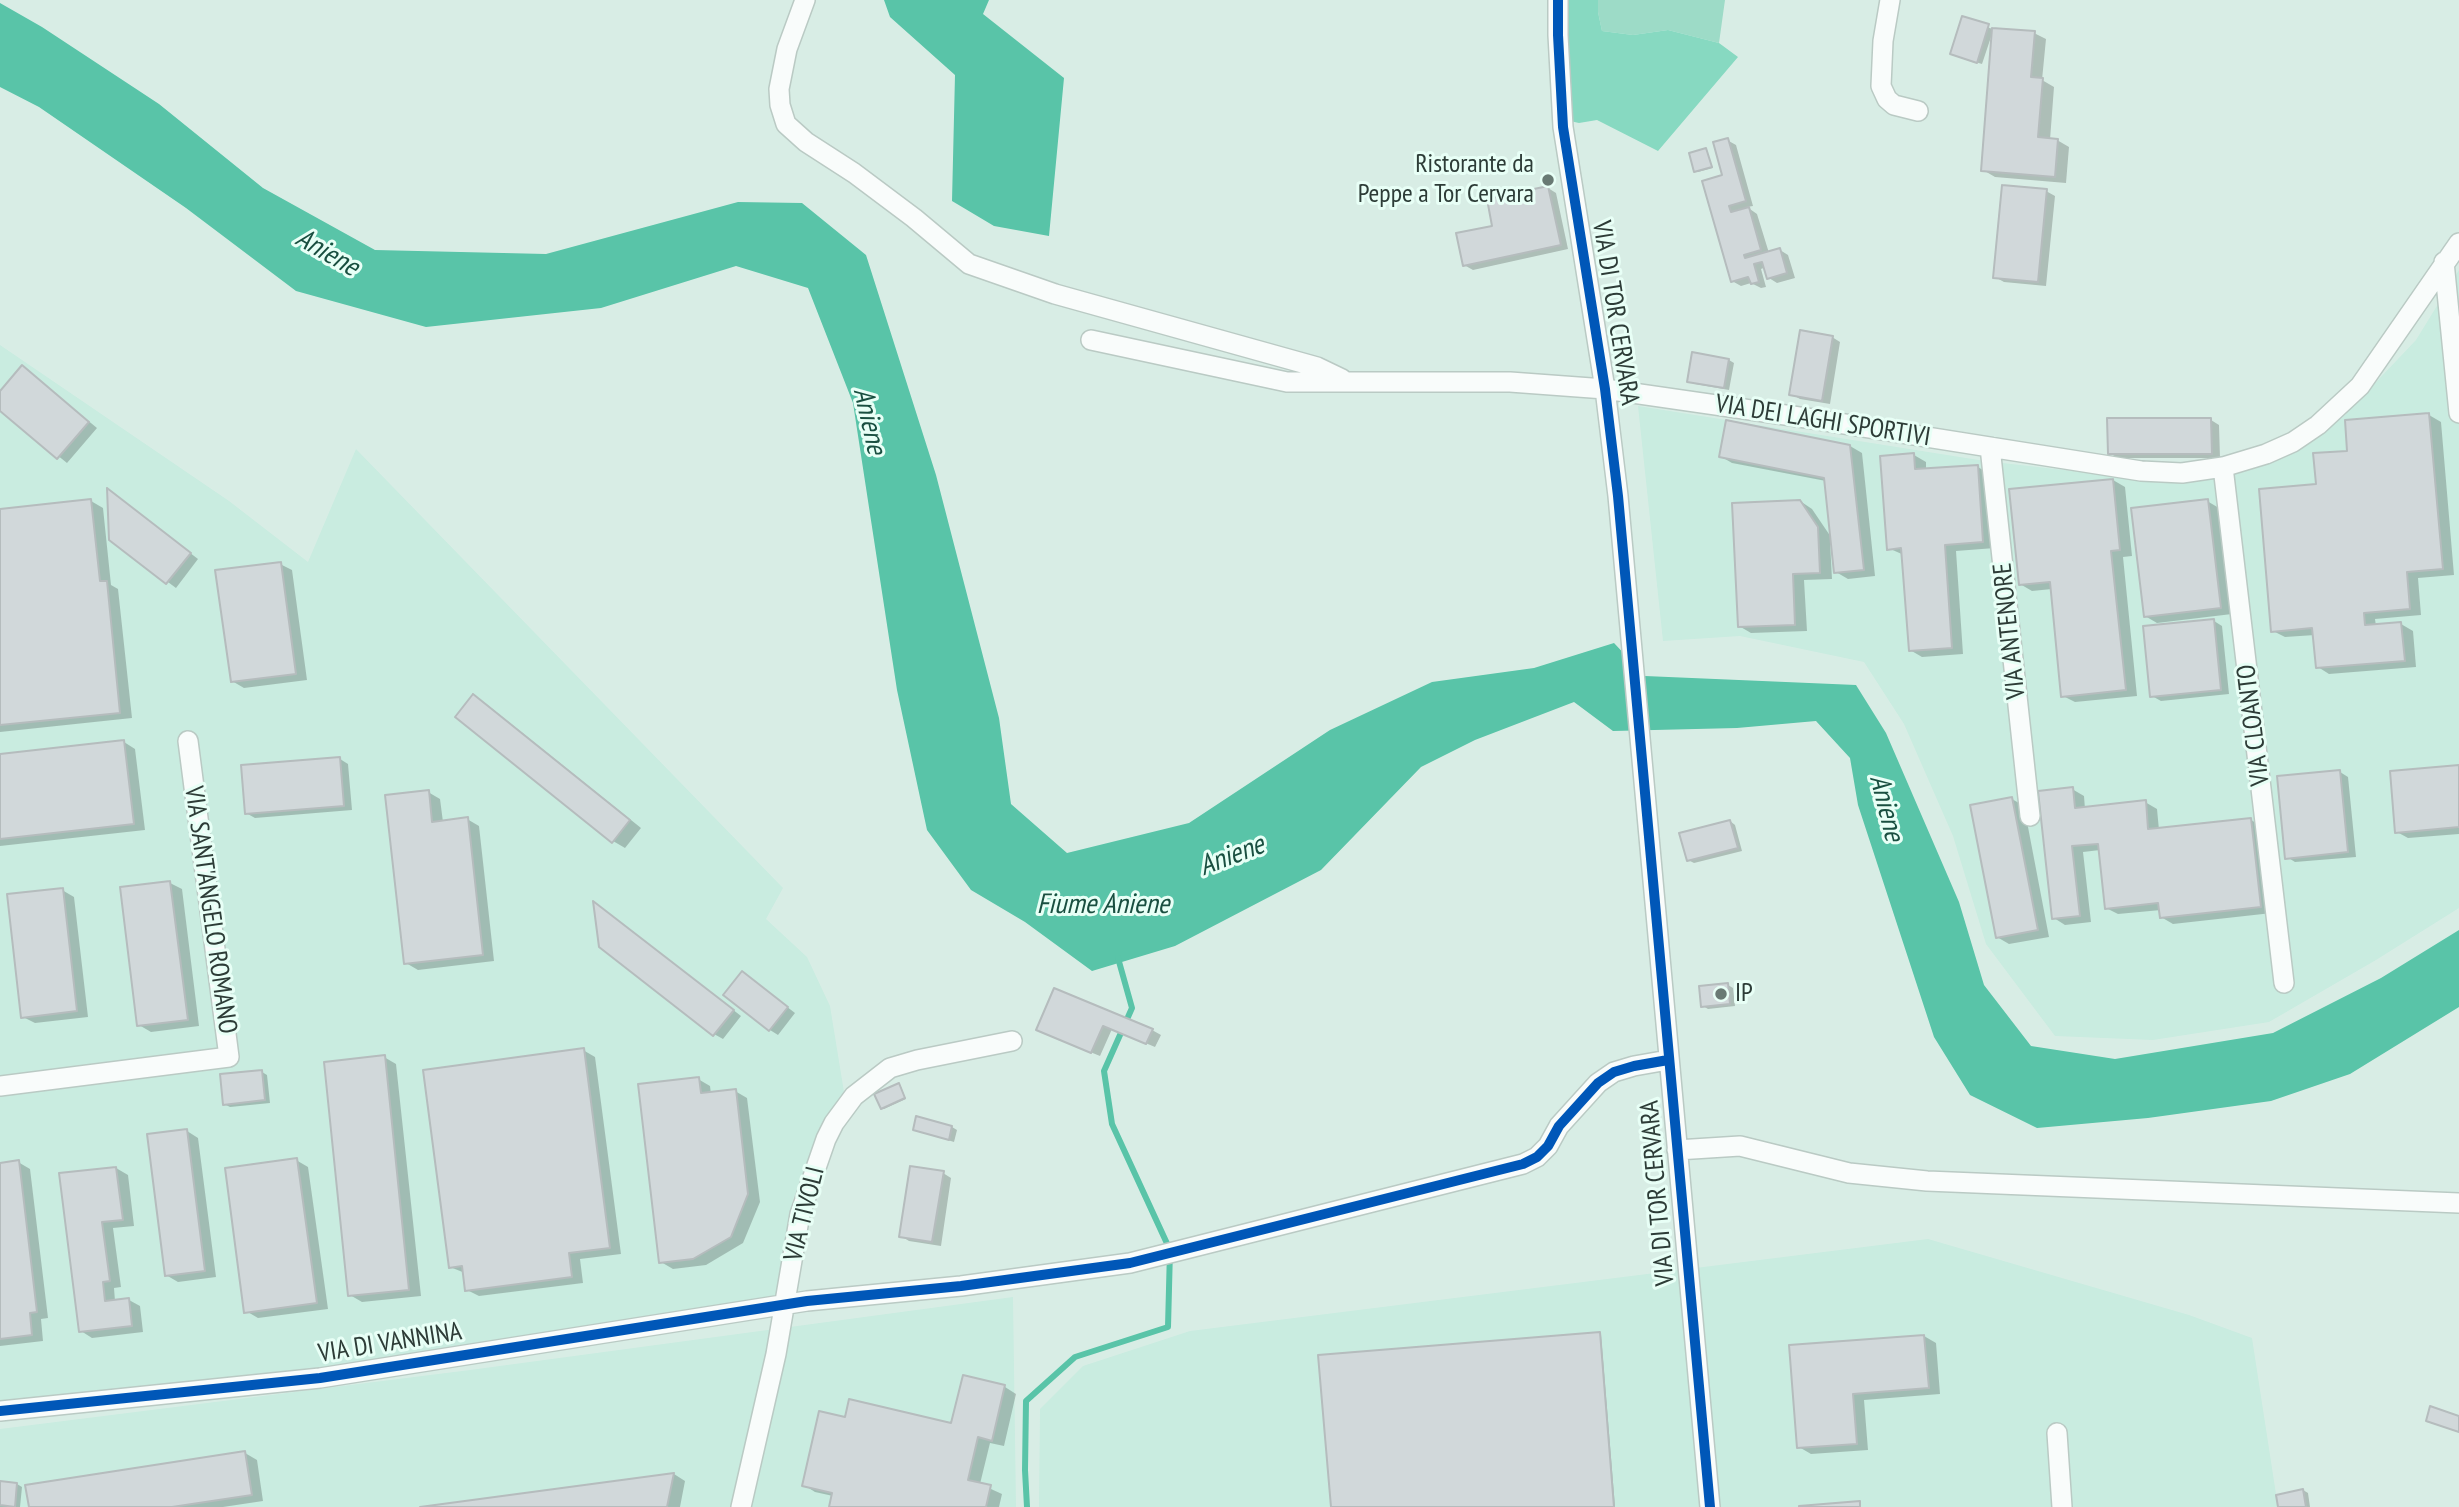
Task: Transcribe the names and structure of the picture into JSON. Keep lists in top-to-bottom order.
{
  "streets": {
    "street": [
      "VIA DI TOR CERVARA",
      "VIA DEI LAGHI SPORTIVI",
      "VIA ANTENORE",
      "VIA CLOANTO",
      "VIA SANT'ANGELO ROMANO",
      "VIA TIVOLI",
      "VIA DI VANNINA"
    ]
  },
  "crossings": [
    ["VIA DI TOR CERVARA", "VIA DEI LAGHI SPORTIVI"],
    ["VIA DI TOR CERVARA", "VIA DI VANNINA"],
    ["VIA DEI LAGHI SPORTIVI", "VIA ANTENORE"],
    ["VIA DEI LAGHI SPORTIVI", "VIA CLOANTO"],
    ["VIA TIVOLI", "VIA DI VANNINA"]
  ],
  "water": ["Aniene", "Fiume Aniene"],
  "places": ["Ristorante da Peppe a Tor Cervara", "IP"]
}
